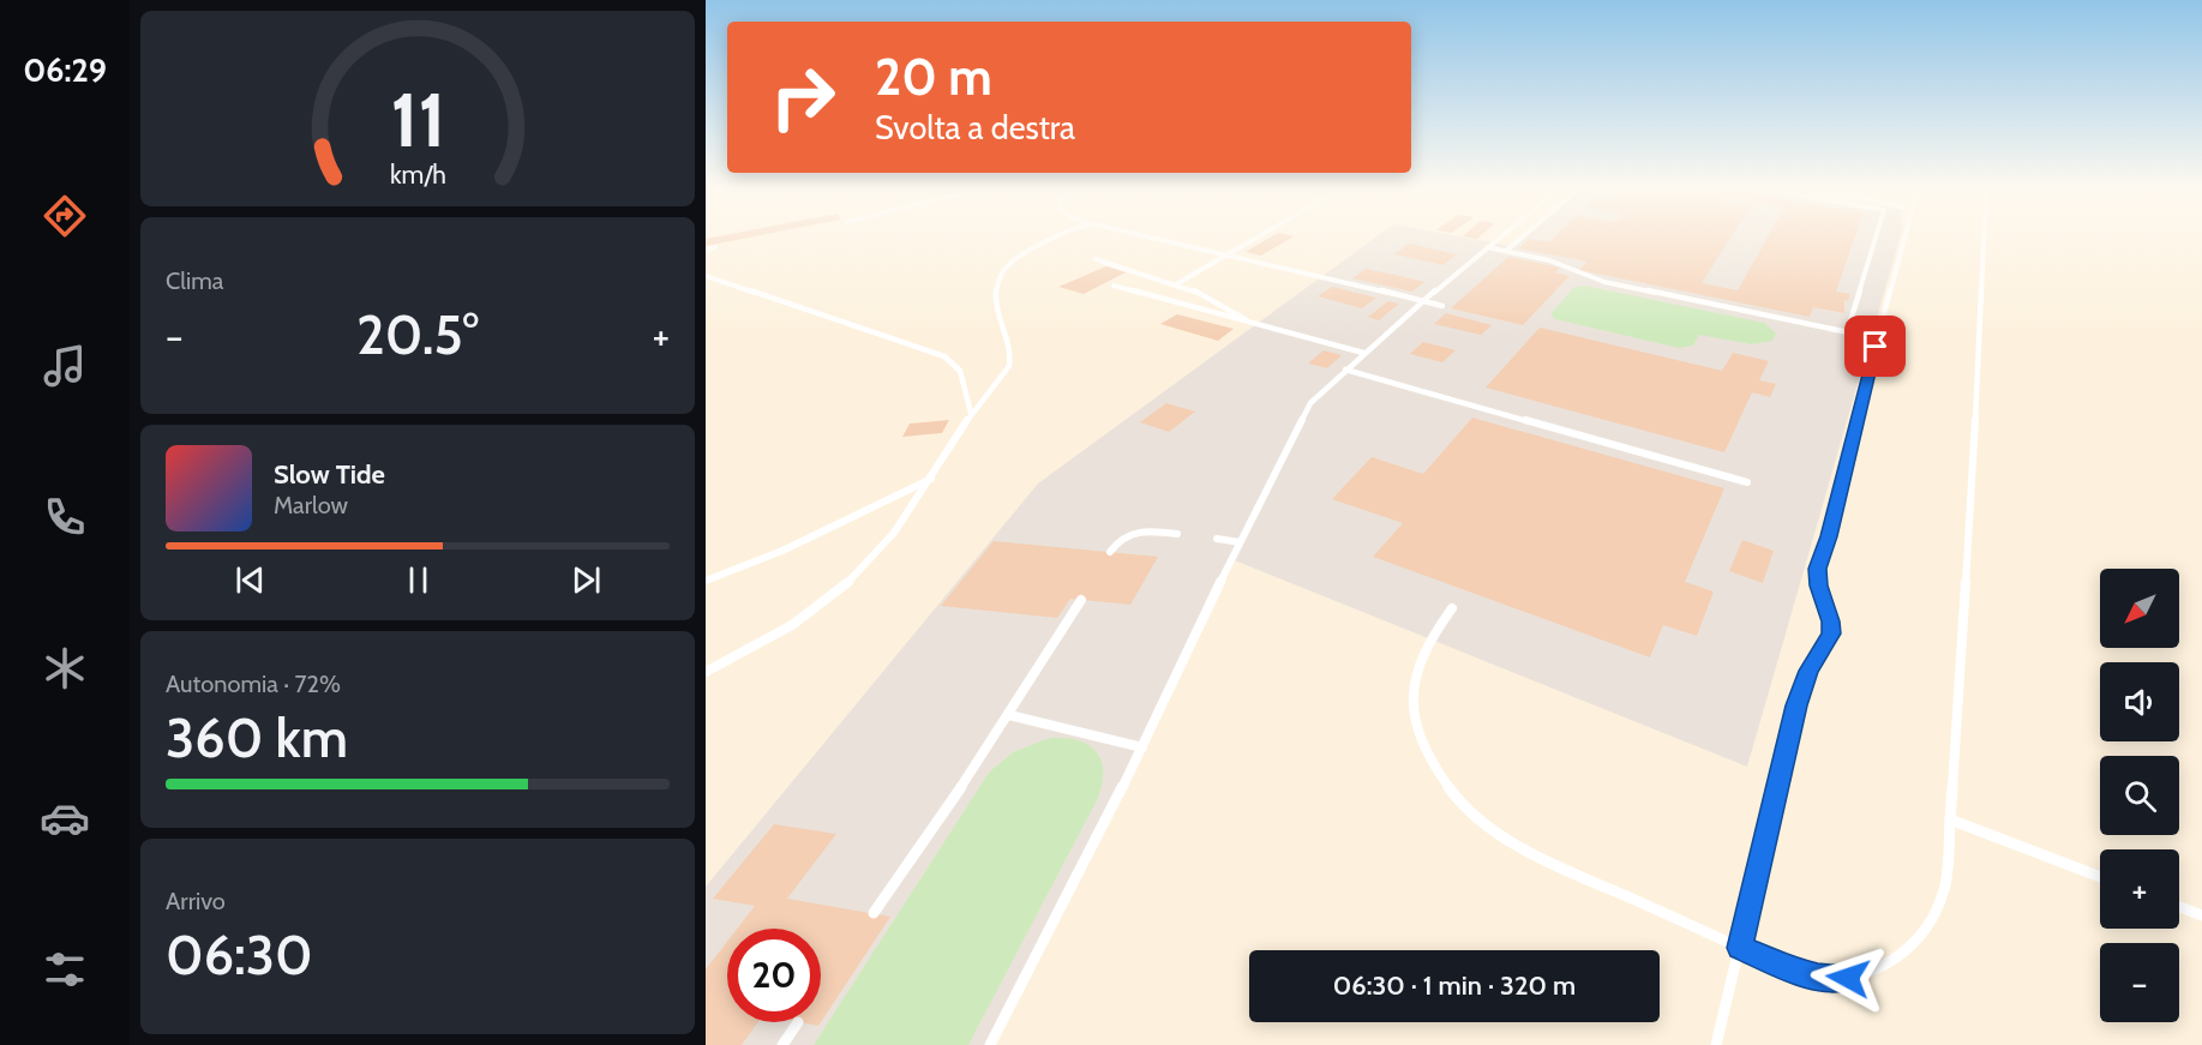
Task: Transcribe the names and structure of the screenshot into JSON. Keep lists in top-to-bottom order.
{
  "north": "bottom left",
  "page": {
    "tabs": "06:29",
    "turn": ["20 m", "Svolta a destra"],
    "tile": [
      "Clima",
      ["Autonomia · 72%", "360 km"],
      ["Arrivo", "06:30"]
    ],
    "heat": ["−", "20.5°", "+"],
    "song": ["Slow Tide", "Marlow"],
    "map_buttons": ["+", "−"],
    "limit": "20",
    "trip": "06:30 · 1 min · 320 m",
    "gauge": ["11", "km/h"]
  }
}
